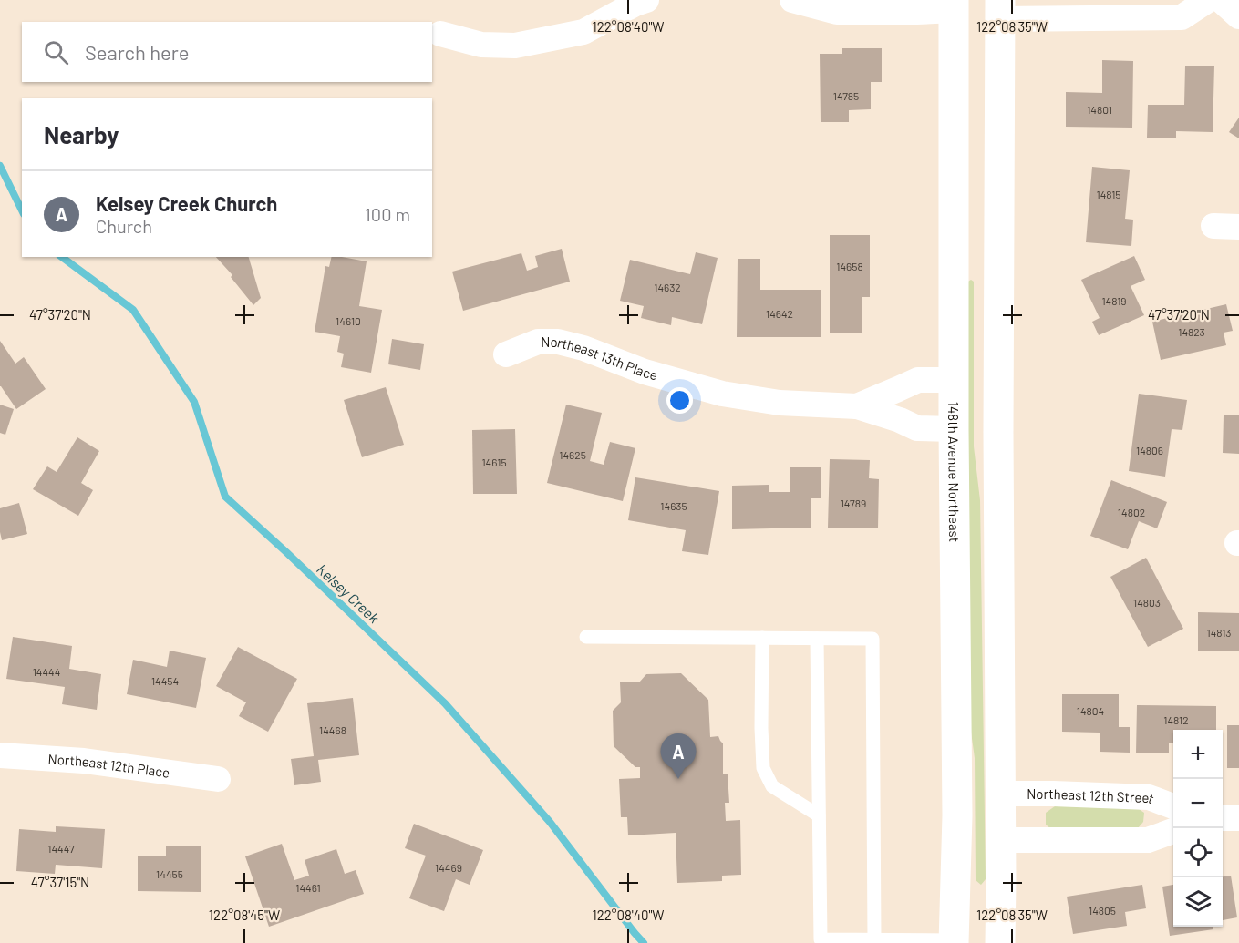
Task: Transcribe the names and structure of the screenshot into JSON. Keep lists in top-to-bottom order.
{
  "streets": {
    "main road": ["148th Avenue Northeast"],
    "street": ["Northeast 13th Place", "Northeast 12th Place", "Northeast 12th Street"]
  },
  "crossings": [
    ["Northeast 13th Place", "148th Avenue Northeast"]
  ],
  "water": ["Kelsey Creek"],
  "house_numbers": [
    "14785",
    "14801",
    "14815",
    "14658",
    "14632",
    "14819",
    "14642",
    "14610",
    "14823",
    "14806",
    "14625",
    "14615",
    "14789",
    "14635",
    "14802",
    "14803",
    "14813",
    "14444",
    "14454",
    "14804",
    "14812",
    "14468",
    "14447",
    "14469",
    "14455",
    "14461",
    "14805"
  ],
  "page": {
    "search": "Search here",
    "heading": "Nearby",
    "list": [
      {
        "mark": "A",
        "name": "Kelsey Creek Church",
        "note": "Church",
        "value": "100 m"
      }
    ],
    "map_buttons": ["+", "−"],
    "pins": "A"
  },
  "coordinates": [
    "122°08'40\"W",
    "122°08'35\"W",
    "47°37'20\"N",
    "47°37'15\"N",
    "122°08'45\"W"
  ]
}
